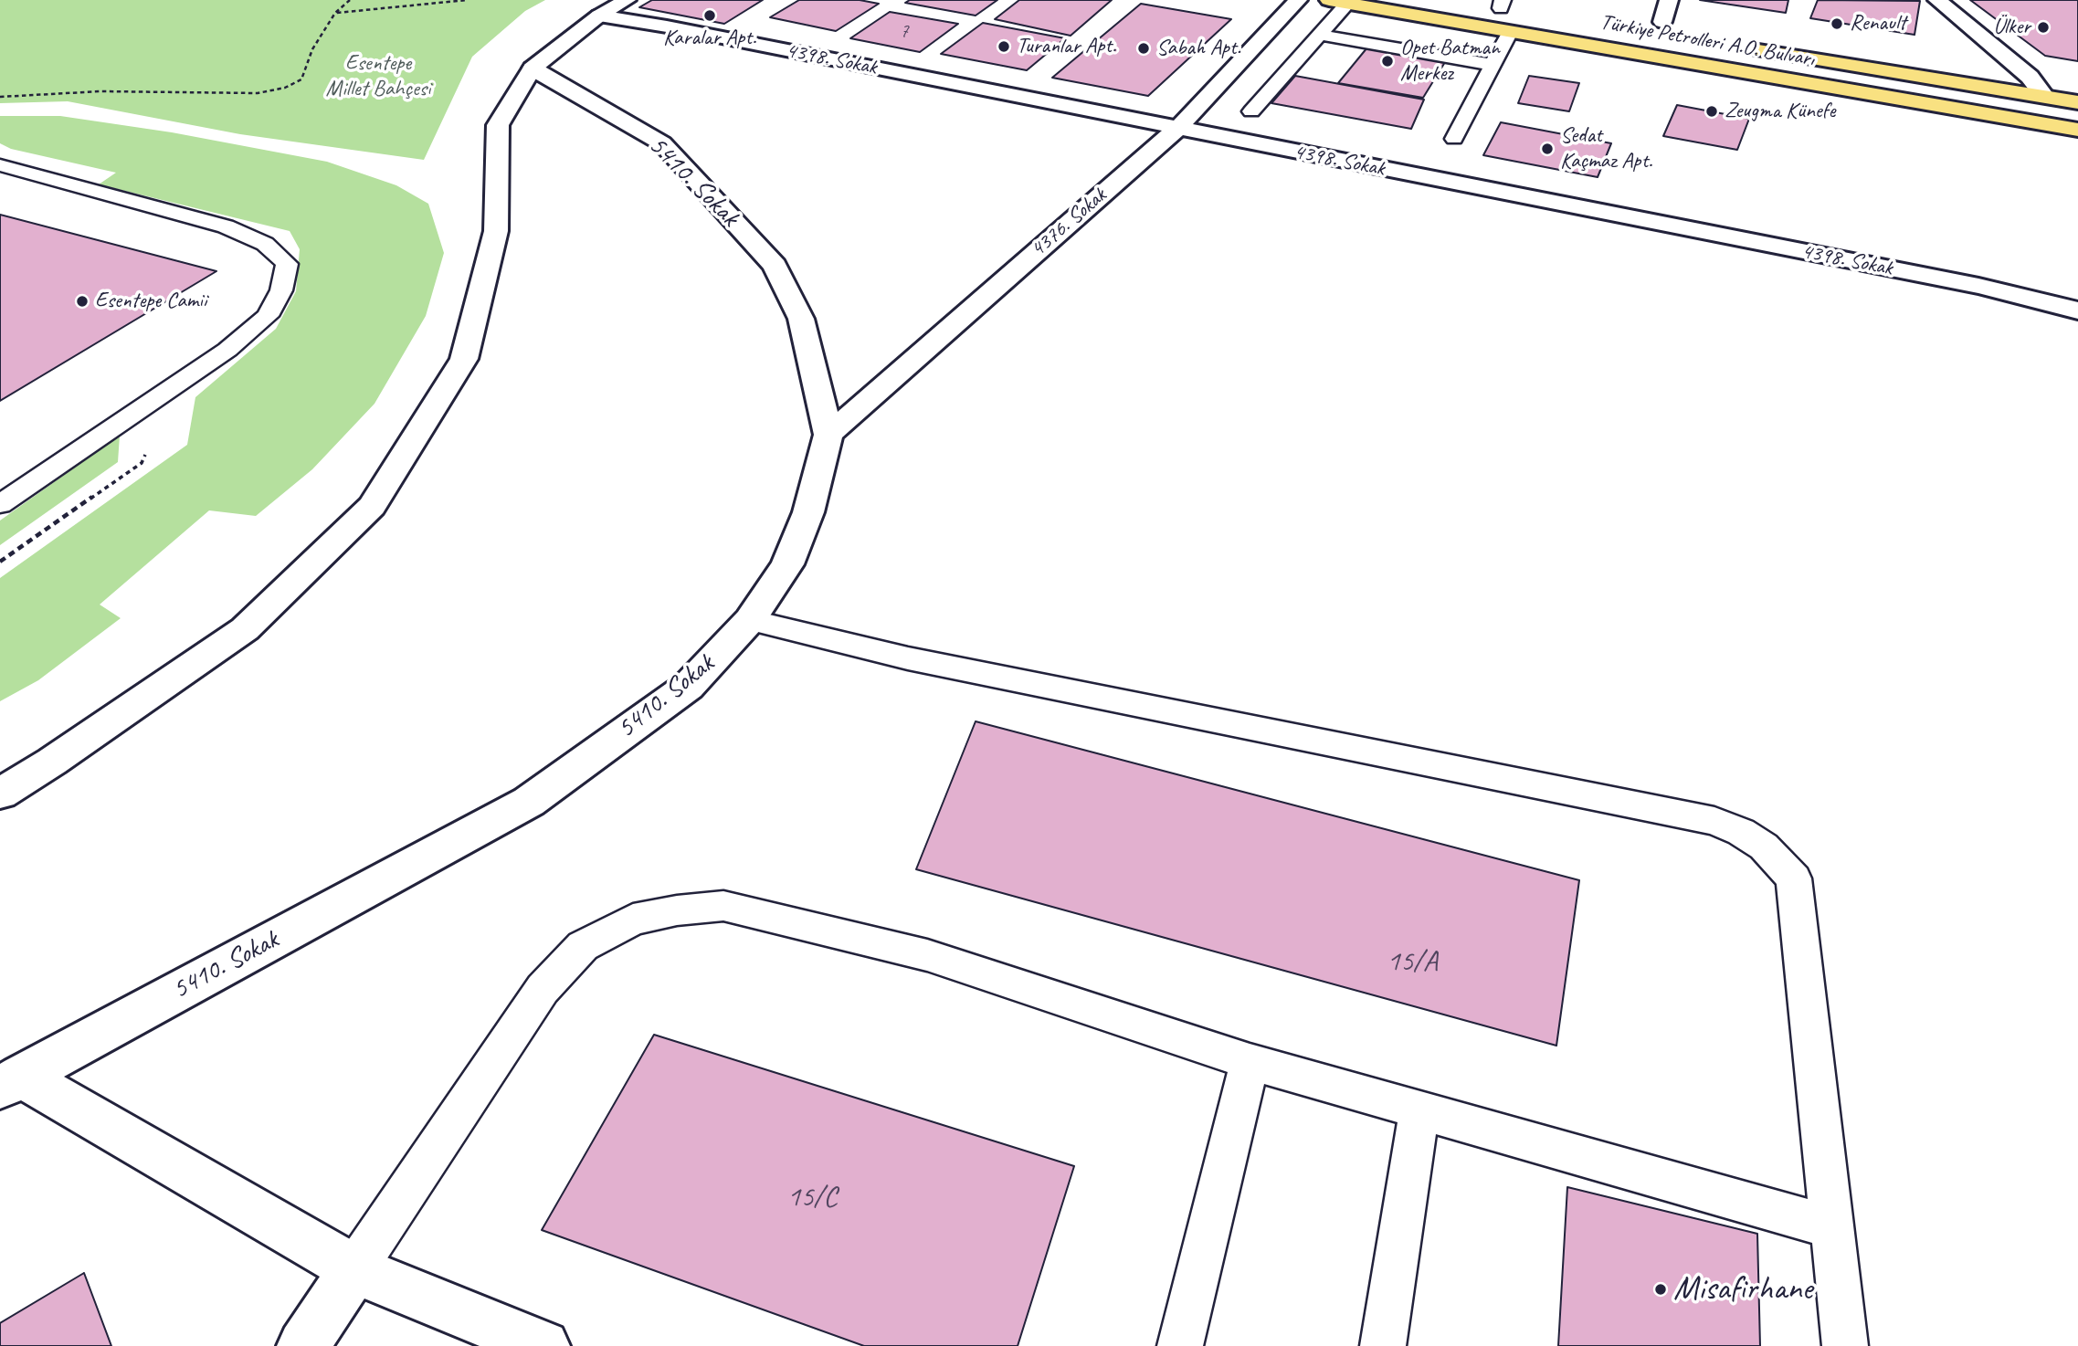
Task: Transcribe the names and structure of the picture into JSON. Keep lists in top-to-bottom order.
{
  "streets": {
    "highway": ["Türkiye Petrolleri A.O. Bulvarı"],
    "street": ["4398. Sokak", "5410. Sokak", "4376. Sokak"]
  },
  "crossings": [
    ["4398. Sokak", "4376. Sokak"],
    ["5410. Sokak", "4376. Sokak"]
  ],
  "parks": ["Esentepe Millet Bahçesi"],
  "places": [
    "Karalar Apt.",
    "Renault",
    "Ülker",
    "Turanlar Apt.",
    "Sabah Apt.",
    "Opet Batman Merkez",
    "Zeugma Künefe",
    "Sedat Kaçmaz Apt.",
    "Esentepe Camii",
    "Misafirhane"
  ],
  "house_numbers": ["7", "15/A", "15/C"]
}
